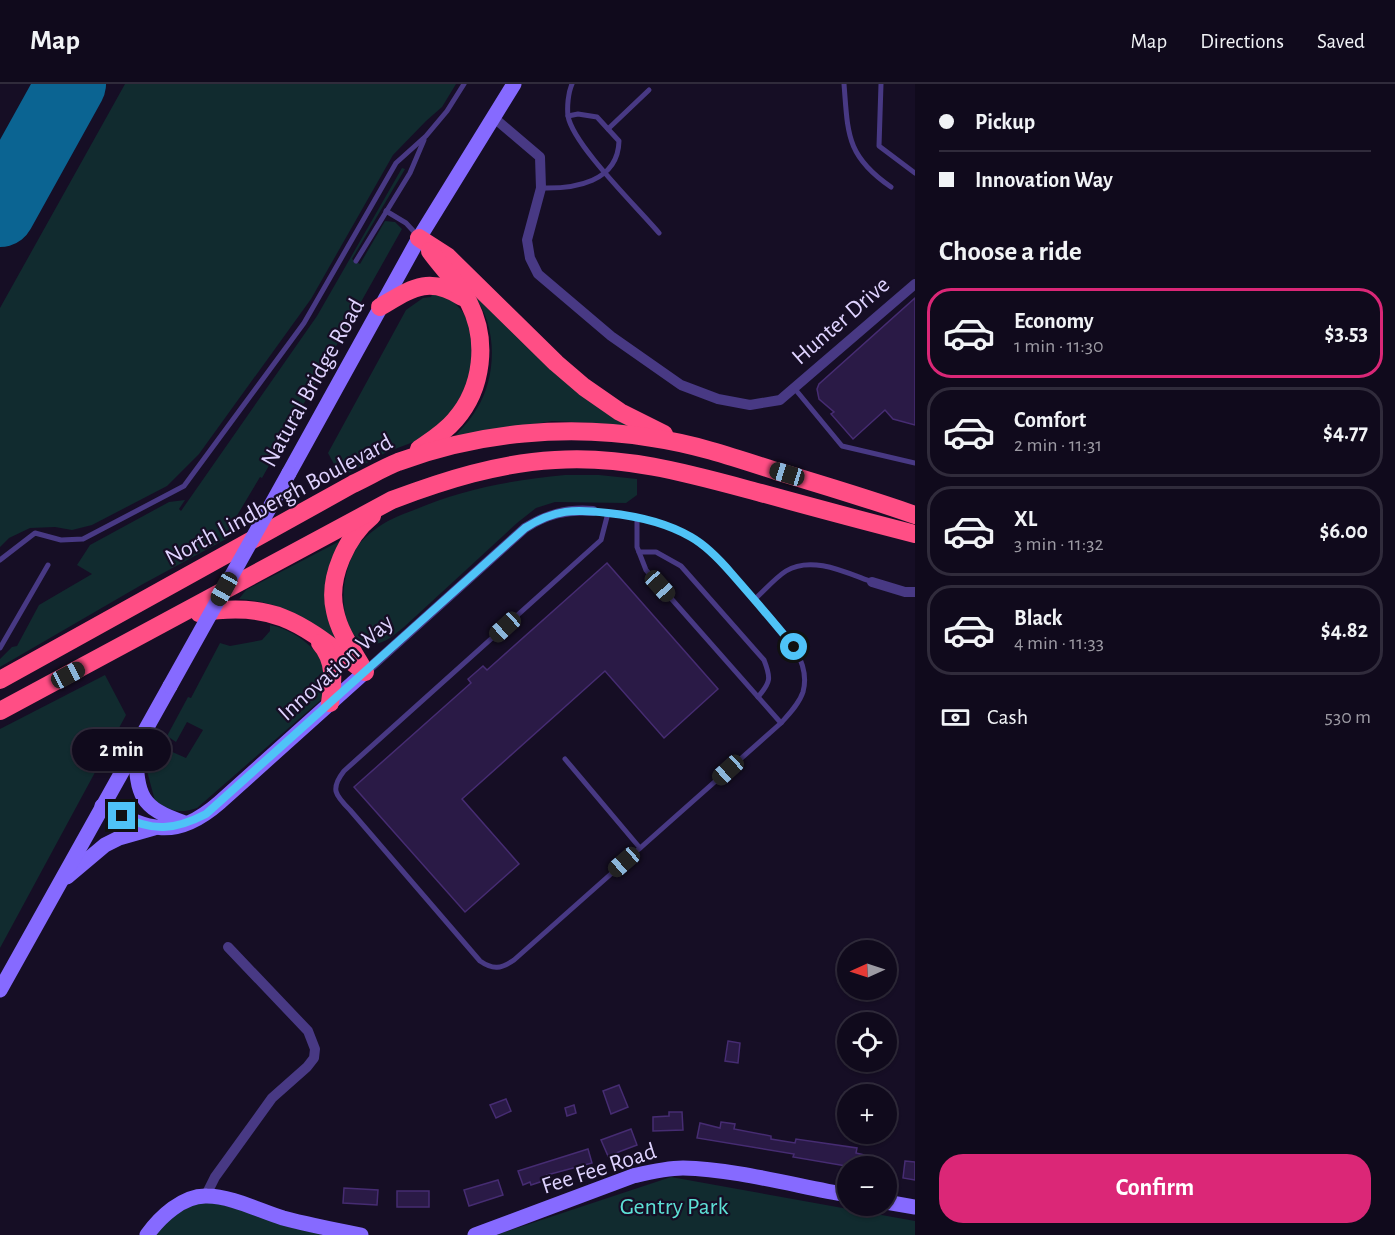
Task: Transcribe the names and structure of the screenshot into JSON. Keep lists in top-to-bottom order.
{
  "streets": {
    "highway": ["North Lindbergh Boulevard"],
    "main road": ["Natural Bridge Road", "Innovation Way", "Fee Fee Road"],
    "street": ["Hunter Drive"]
  },
  "crossings": [
    ["Hunter Drive", "Natural Bridge Road"],
    ["Natural Bridge Road", "Innovation Way"]
  ],
  "parks": ["Gentry Park"],
  "north": "left",
  "page": {
    "header": "Map",
    "nav": ["Map", "Directions", "Saved"],
    "banner": ["Pickup", "Innovation Way"],
    "heading": "Choose a ride",
    "list": [
      {
        "name": "Economy",
        "note": "1 min · 11:30",
        "value": "$3.53"
      },
      {
        "name": "Comfort",
        "note": "2 min · 11:31",
        "value": "$4.77"
      },
      {
        "name": "XL",
        "note": "3 min · 11:32",
        "value": "$6.00"
      },
      {
        "name": "Black",
        "note": "4 min · 11:33",
        "value": "$4.82"
      }
    ],
    "pay": ["Cash", "530 m"],
    "bubble": "2 min",
    "map_buttons": ["+", "−"],
    "buttons": "Confirm"
  }
}
